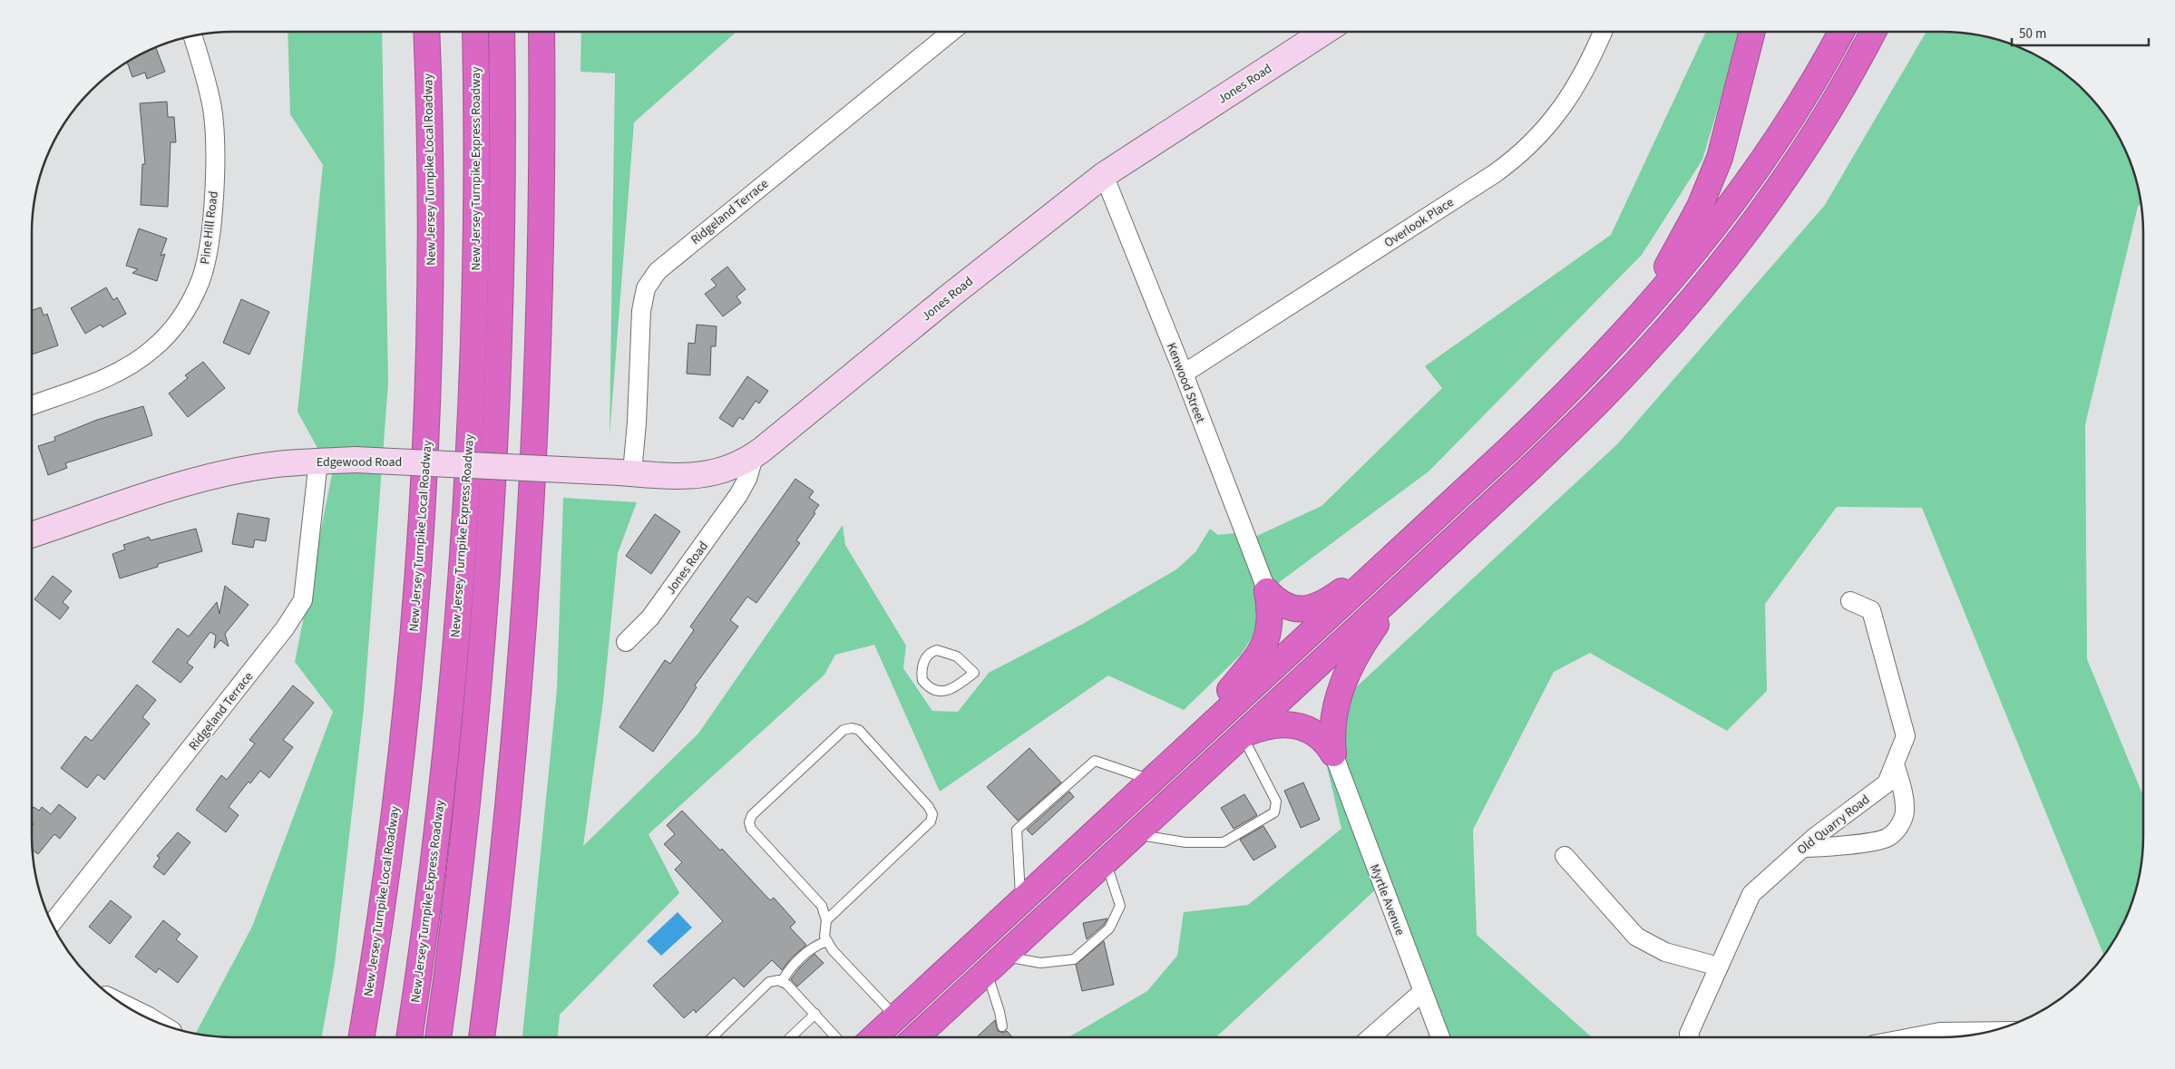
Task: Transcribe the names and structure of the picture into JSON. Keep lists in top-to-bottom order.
{
  "streets": {
    "highway": ["New Jersey Turnpike Express Roadway", "New Jersey Turnpike Local Roadway"],
    "street": [
      "Jones Road",
      "Ridgeland Terrace",
      "Overlook Place",
      "Pine Hill Road",
      "Kenwood Street",
      "Edgewood Road",
      "Old Quarry Road",
      "Myrtle Avenue"
    ]
  },
  "crossings": [
    ["Jones Road", "Kenwood Street"],
    ["Jones Road", "Edgewood Road"],
    ["Ridgeland Terrace", "Edgewood Road"],
    ["Overlook Place", "Kenwood Street"]
  ],
  "scale_bar": "50 m"
}
